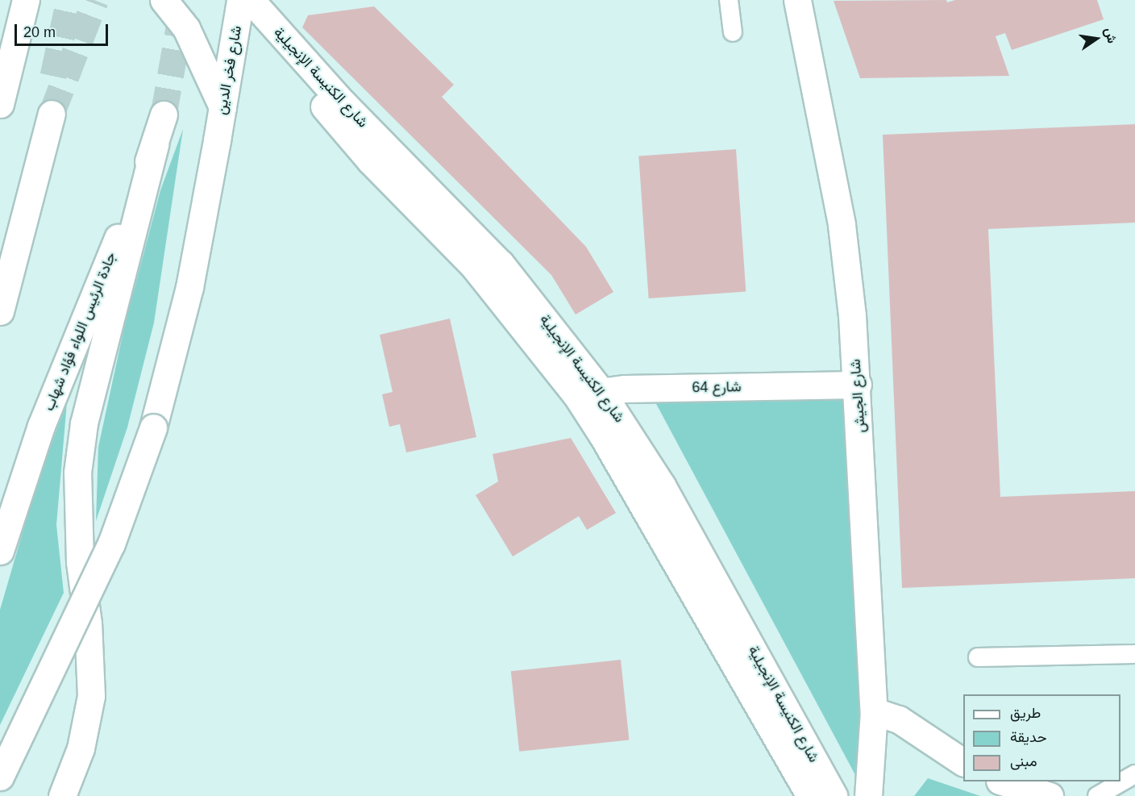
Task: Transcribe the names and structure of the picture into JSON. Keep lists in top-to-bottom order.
{
  "streets": {
    "main road": [
      "شارع فخر الدين",
      "شارع الكنيسة الإنجيلية",
      "جادة الرئيس اللواء فؤاد شهاب",
      "شارع 64",
      "شارع الجيش"
    ]
  },
  "crossings": [
    ["شارع فخر الدين", "شارع الكنيسة الإنجيلية"],
    ["شارع الكنيسة الإنجيلية", "شارع 64"],
    ["شارع 64", "شارع الجيش"]
  ],
  "legend": ["طريق", "حديقة", "مبنى"],
  "scale_bar": "20 m",
  "north": "right"
}
